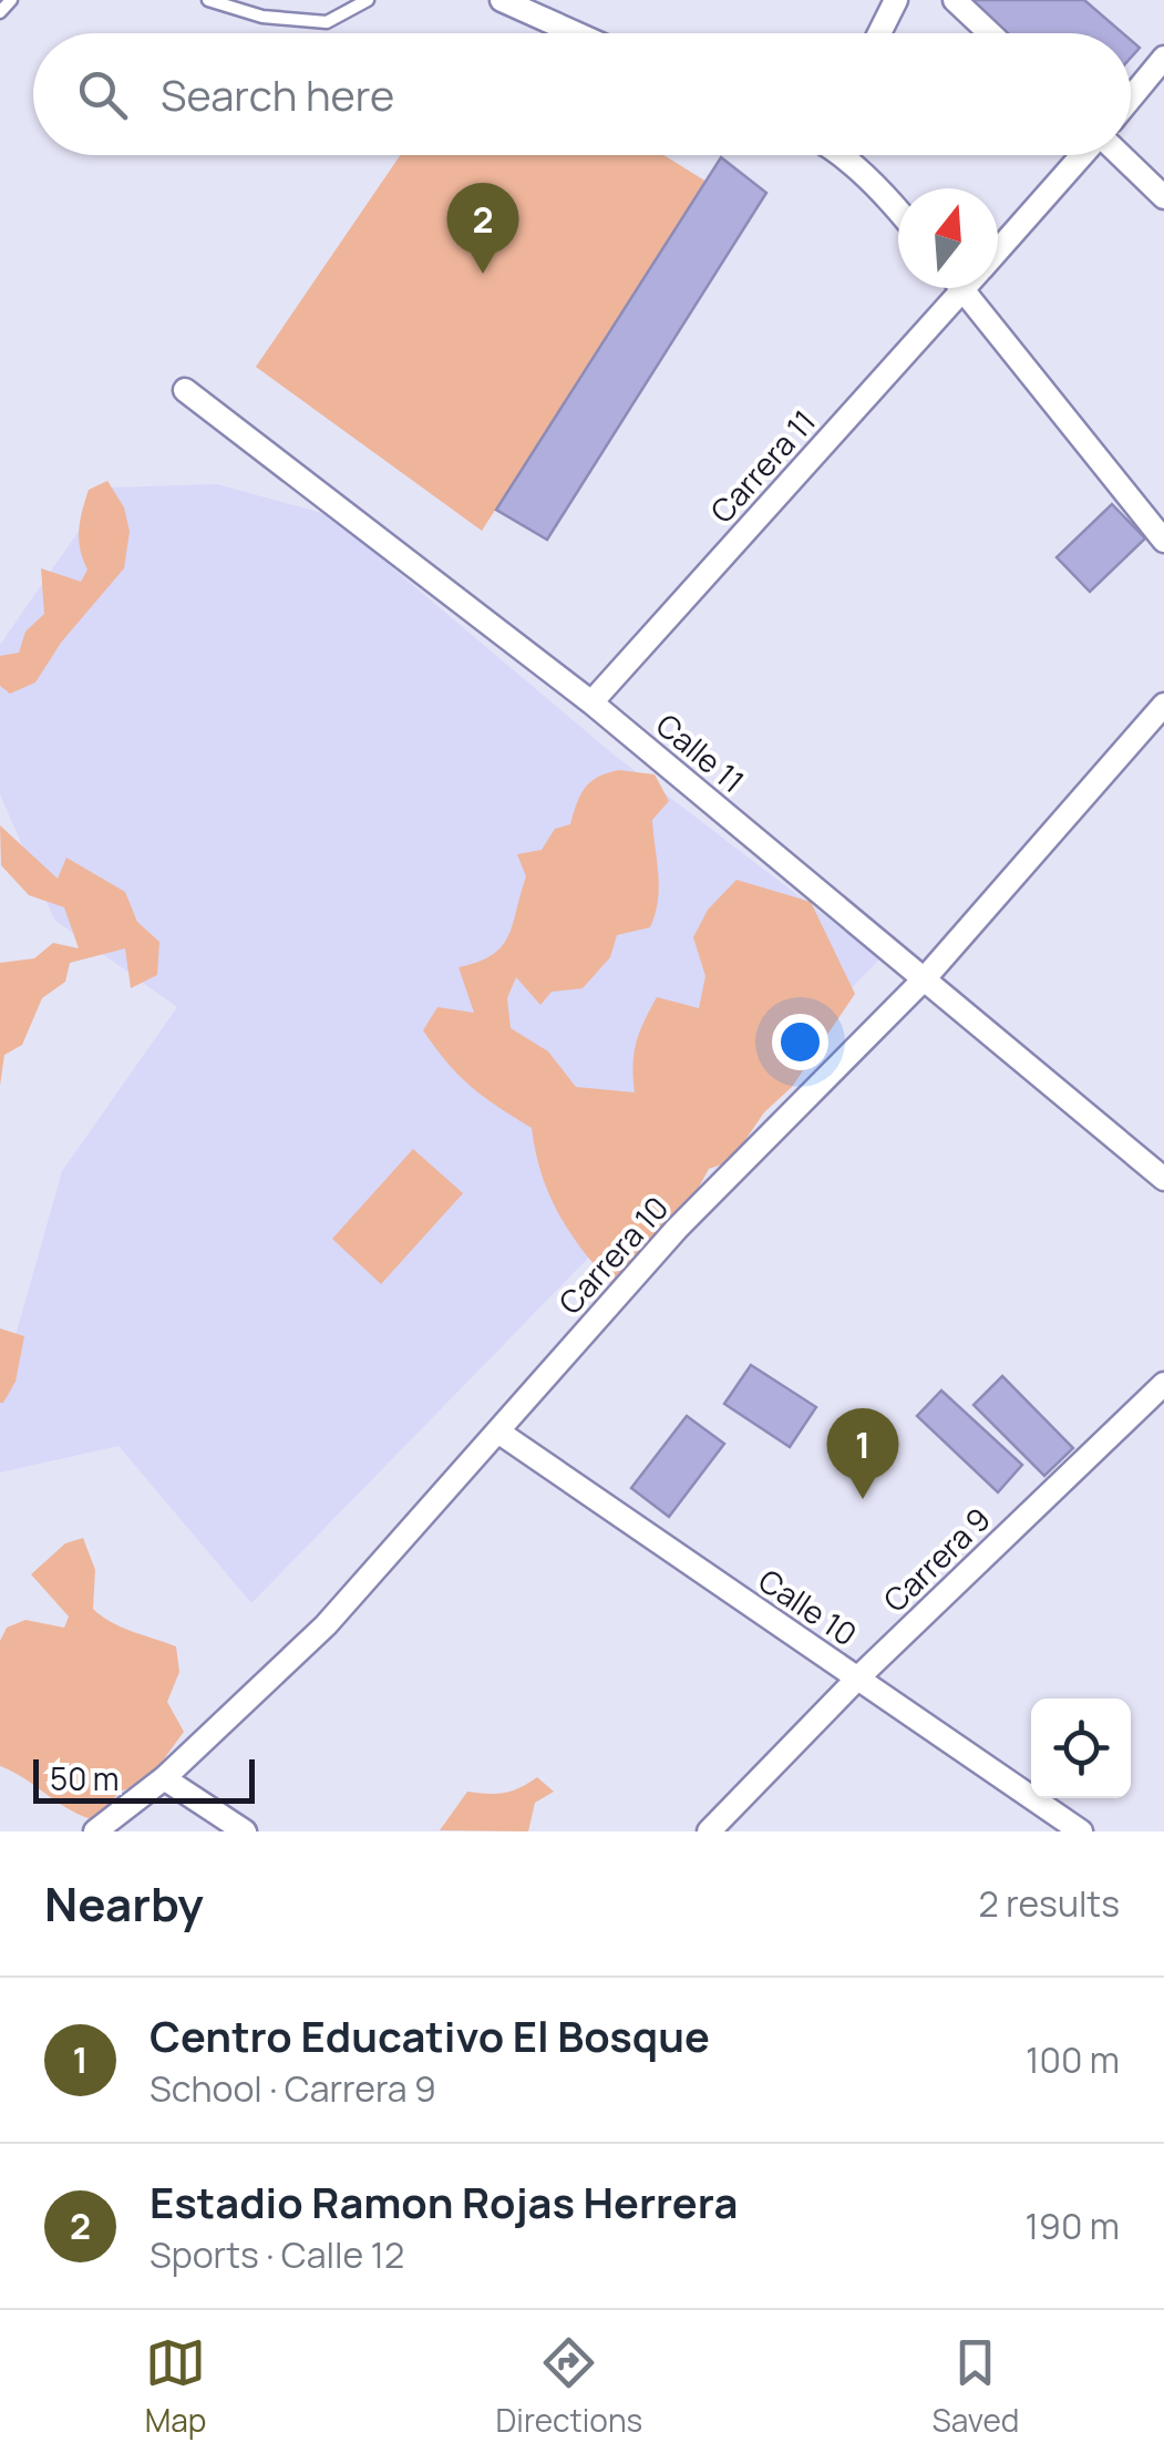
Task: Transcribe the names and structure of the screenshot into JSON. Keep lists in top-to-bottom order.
{
  "streets": {
    "street": [
      "Carrera 11",
      "Calle 11",
      "Carrera 10",
      "Carrera 9",
      "Calle 10"
    ]
  },
  "crossings": [
    ["Carrera 11", "Calle 11"],
    ["Calle 11", "Carrera 10"],
    ["Carrera 10", "Calle 10"],
    ["Carrera 9", "Calle 10"]
  ],
  "scale_bar": "50 m",
  "north": "top",
  "page": {
    "search": "Search here",
    "pins": ["2", "1"],
    "scale": "50 m",
    "heading": ["Nearby", "2 results"],
    "list": [
      {
        "mark": "1",
        "name": "Centro Educativo El Bosque",
        "note": "School · Carrera 9",
        "value": "100 m"
      },
      {
        "mark": "2",
        "name": "Estadio Ramon Rojas Herrera",
        "note": "Sports · Calle 12",
        "value": "190 m"
      }
    ],
    "nav": ["Map", "Directions", "Saved"]
  }
}
